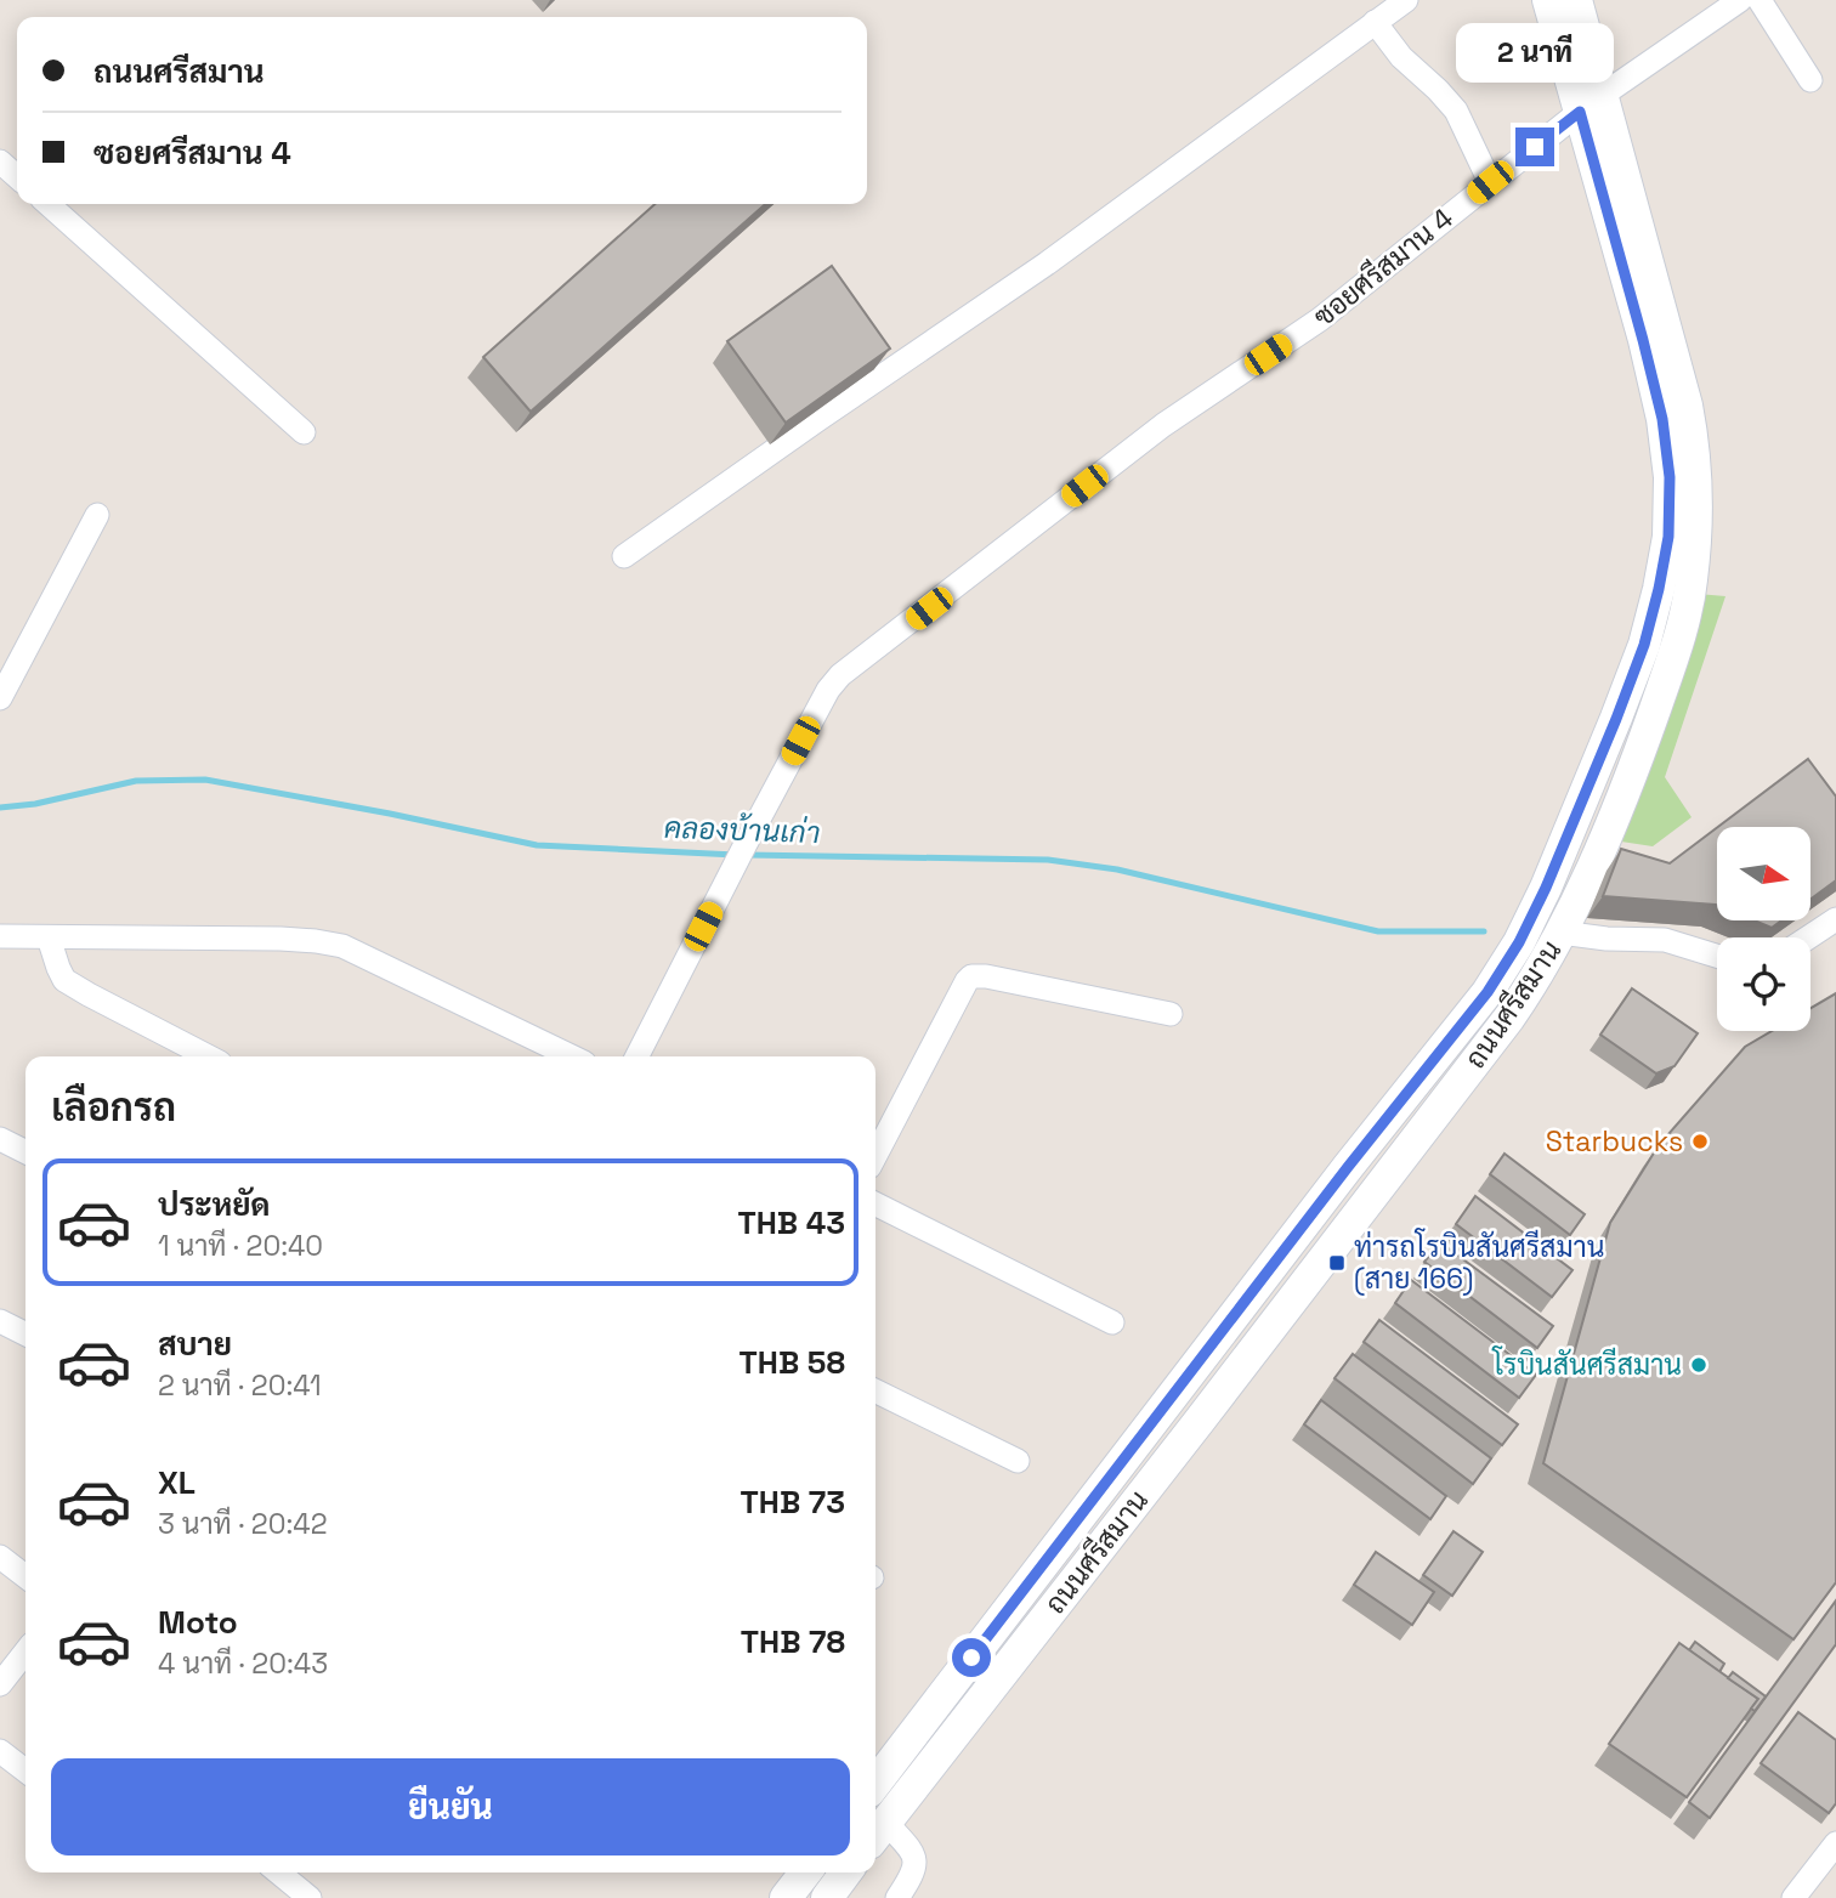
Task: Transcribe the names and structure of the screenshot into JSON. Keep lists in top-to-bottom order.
{
  "streets": {
    "main road": ["ถนนศรีสมาน"],
    "street": ["ซอยศรีสมาน 4"]
  },
  "crossings": [
    ["ซอยศรีสมาน 4", "ถนนศรีสมาน"]
  ],
  "water": ["คลองบ้านเก่า"],
  "places": {
    "other": ["Starbucks", "โรบินสันศรีสมาน"],
    "transit": ["ท่ารถโรบินสันศรีสมาน (สาย 166)"]
  },
  "north": "right",
  "page": {
    "banner": ["ถนนศรีสมาน", "ซอยศรีสมาน 4"],
    "bubble": "2 นาที",
    "heading": "เลือกรถ",
    "list": [
      {
        "name": "ประหยัด",
        "note": "1 นาที · 20:40",
        "value": "THB 43"
      },
      {
        "name": "สบาย",
        "note": "2 นาที · 20:41",
        "value": "THB 58"
      },
      {
        "name": "XL",
        "note": "3 นาที · 20:42",
        "value": "THB 73"
      },
      {
        "name": "Moto",
        "note": "4 นาที · 20:43",
        "value": "THB 78"
      }
    ],
    "buttons": "ยืนยัน"
  }
}
